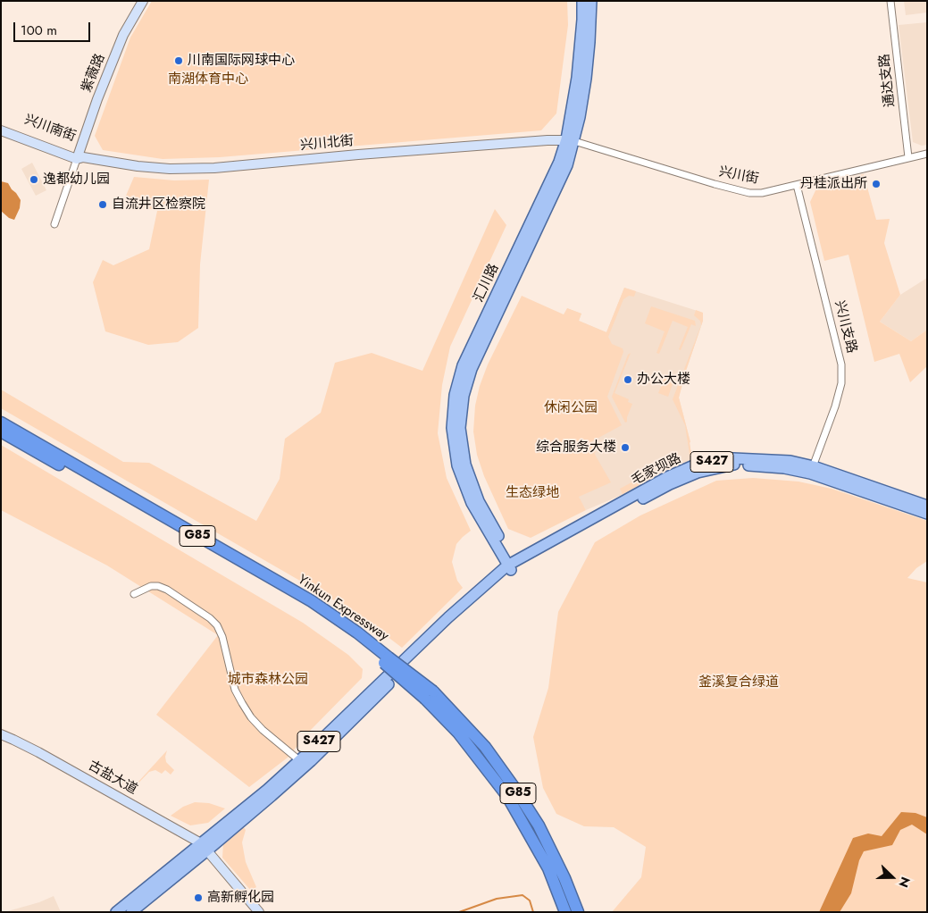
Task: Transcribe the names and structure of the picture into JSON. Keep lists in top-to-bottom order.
{
  "streets": {
    "highway": ["G85", "Yinkun Expressway"],
    "main road": ["汇川路", "S427", "毛家坝路"],
    "street": [
      "紫薇路",
      "通达支路",
      "兴川南街",
      "兴川北街",
      "兴川街",
      "兴川支路",
      "古盐大道"
    ]
  },
  "crossings": [
    ["紫薇路", "兴川南街"],
    ["紫薇路", "兴川北街"],
    ["通达支路", "兴川街"],
    ["兴川南街", "兴川北街"],
    ["兴川北街", "兴川街"],
    ["兴川北街", "汇川路"],
    ["兴川街", "汇川路"],
    ["兴川街", "兴川支路"],
    ["汇川路", "S427"],
    ["汇川路", "毛家坝路"],
    ["兴川支路", "毛家坝路"],
    ["S427", "毛家坝路"],
    ["S427", "古盐大道"]
  ],
  "parks": [
    "南湖体育中心",
    "休闲公园",
    "生态绿地",
    "城市森林公园",
    "釜溪复合绿道"
  ],
  "places": [
    "川南国际网球中心",
    "逸都幼儿园",
    "丹桂派出所",
    "自流井区检察院",
    "办公大楼",
    "综合服务大楼",
    "高新孵化园"
  ],
  "scale_bar": "100 m",
  "north": "right"
}
